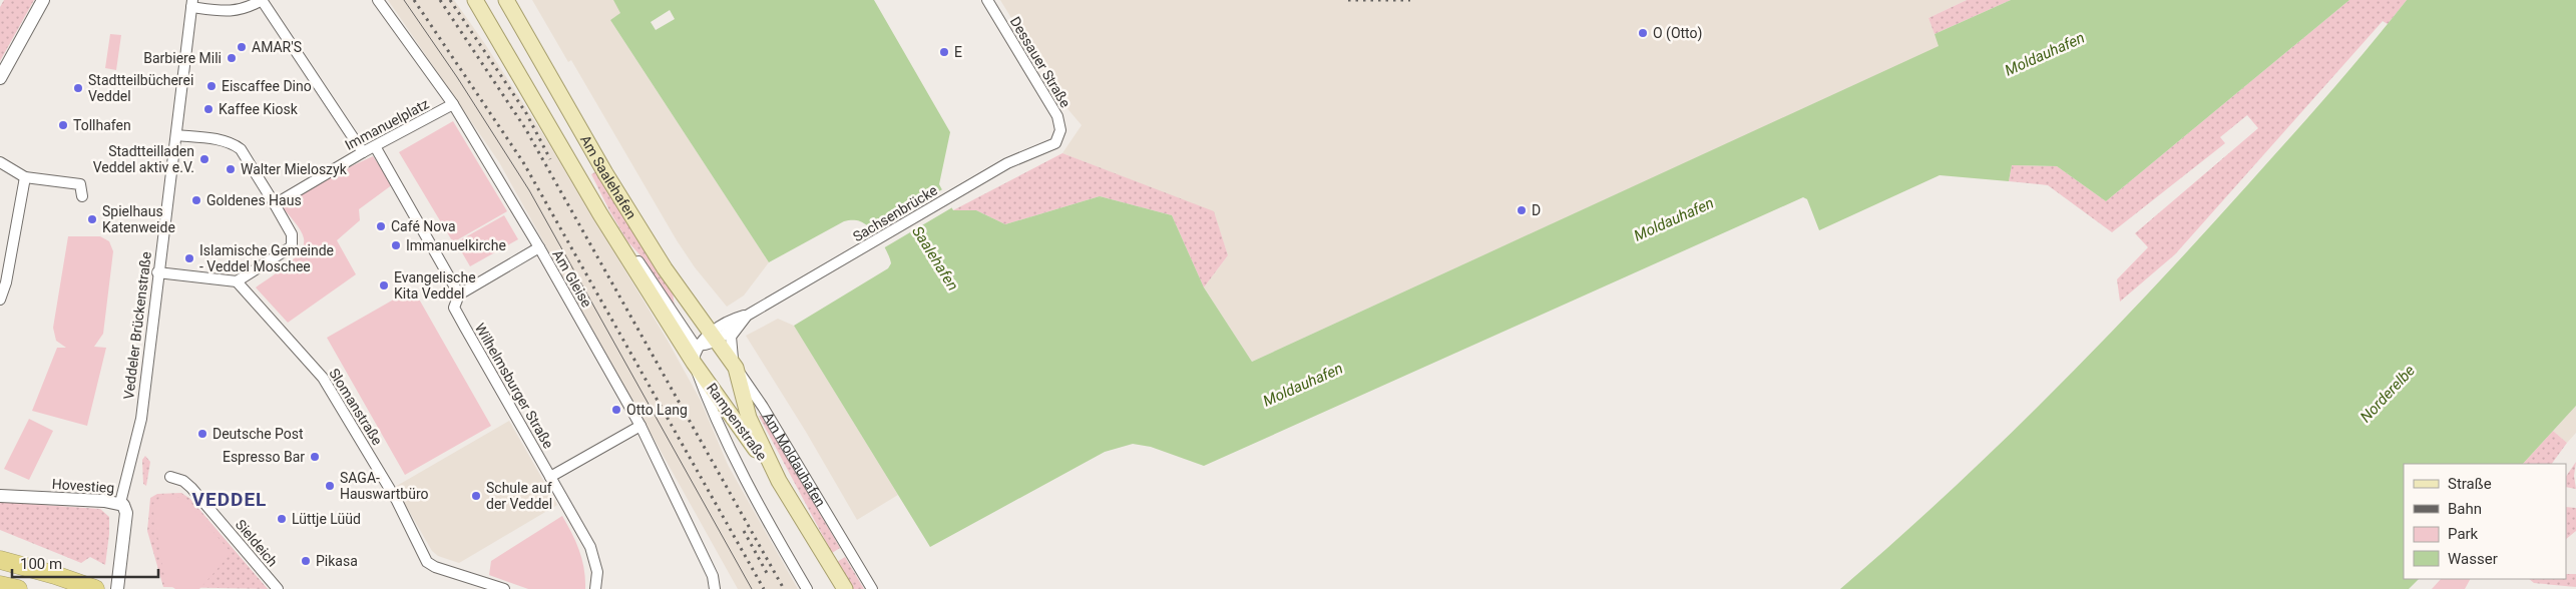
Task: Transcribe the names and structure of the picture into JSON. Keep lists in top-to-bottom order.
{
  "streets": {
    "main road": ["Am Saalehafen", "Rampenstraße", "Am Moldauhafen"],
    "street": [
      "Dessauer Straße",
      "Immanuelplatz",
      "Sachsenbrücke",
      "Am Gleise",
      "Veddeler Brückenstraße",
      "Wilhelmsburger Straße",
      "Slomanstraße",
      "Hovestieg",
      "Sieldeich"
    ]
  },
  "crossings": [
    ["Dessauer Straße", "Sachsenbrücke"],
    ["Immanuelplatz", "Am Gleise"],
    ["Immanuelplatz", "Wilhelmsburger Straße"],
    ["Am Saalehafen", "Sachsenbrücke"],
    ["Am Saalehafen", "Rampenstraße"],
    ["Am Saalehafen", "Am Moldauhafen"],
    ["Sachsenbrücke", "Am Moldauhafen"],
    ["Veddeler Brückenstraße", "Hovestieg"],
    ["Rampenstraße", "Am Moldauhafen"]
  ],
  "districts": ["VEDDEL"],
  "water": ["Moldauhafen", "Saalehafen", "Norderelbe"],
  "places": [
    "O (Otto)",
    "AMAR'S",
    "E",
    "Barbiere Mili",
    "Eiscaffee Dino",
    "Stadtteilbücherei Veddel",
    "Kaffee Kiosk",
    "Tollhafen",
    "Stadtteilladen Veddel aktiv e.V.",
    "Walter Mieloszyk",
    "Goldenes Haus",
    "D",
    "Spielhaus Katenweide",
    "Café Nova",
    "Immanuelkirche",
    "Islamische Gemeinde - Veddel Moschee",
    "Evangelische Kita Veddel",
    "Otto Lang",
    "Deutsche Post",
    "Espresso Bar",
    "SAGA- Hauswartbüro",
    "Schule auf der Veddel",
    "Lüttje Lüüd",
    "Pikasa"
  ],
  "legend": [
    "Straße",
    "Bahn",
    "Park",
    "Wasser"
  ],
  "scale_bar": "100 m"
}
